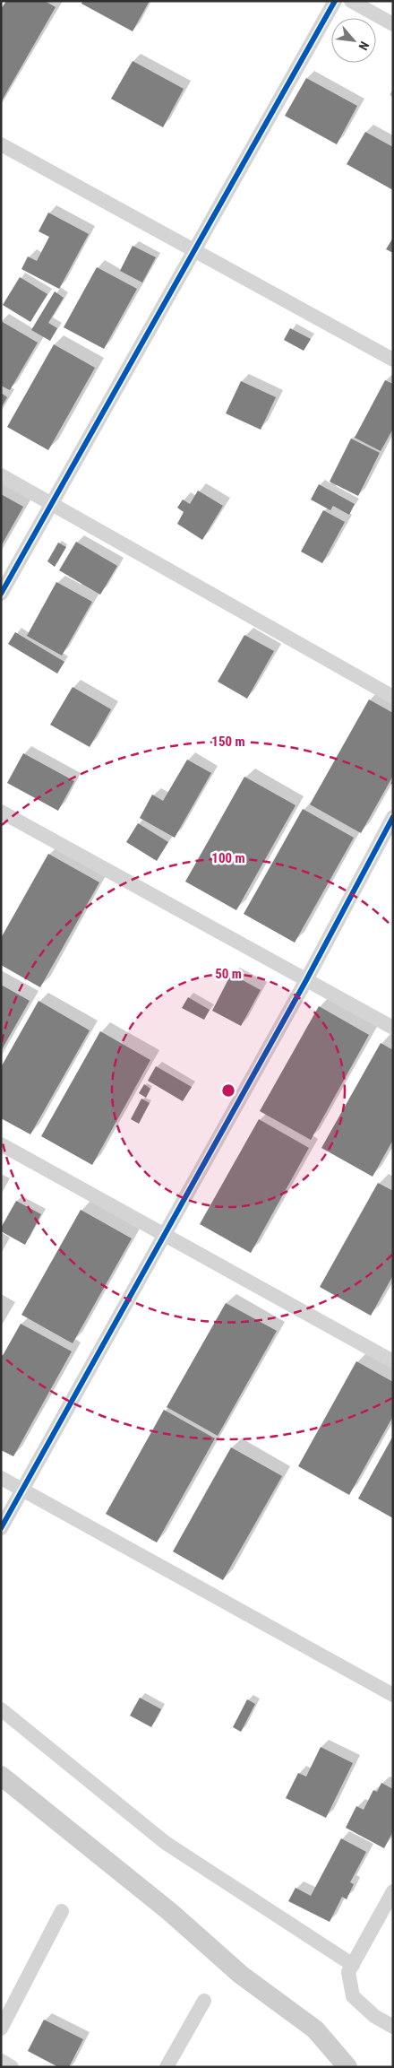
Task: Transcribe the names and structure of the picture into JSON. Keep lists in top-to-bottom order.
{
  "north": "bottom right",
  "rings": ["150 m", "100 m", "50 m"]
}
